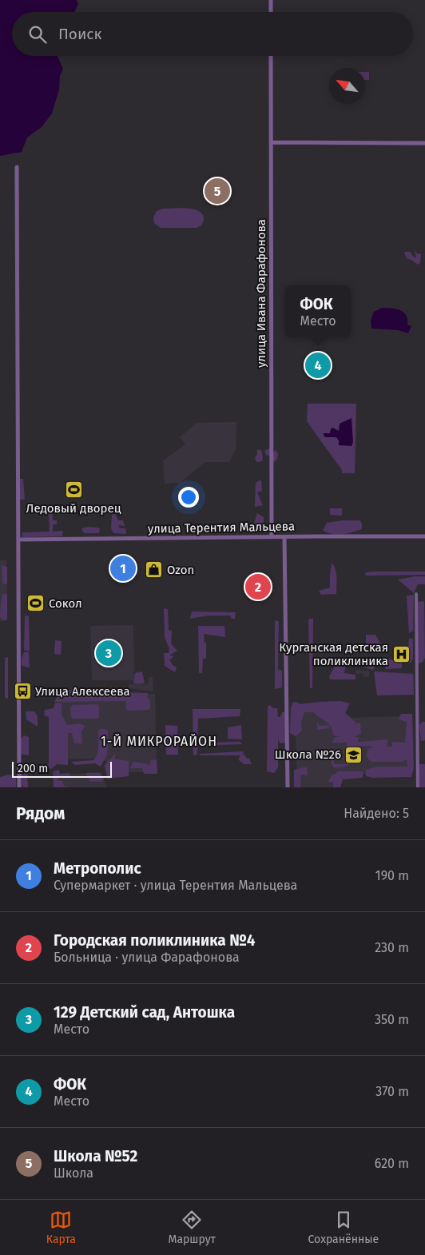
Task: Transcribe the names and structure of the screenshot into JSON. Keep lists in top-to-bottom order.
{
  "streets": {
    "street": ["улица Ивана Фарафонова", "улица Терентия Мальцева"]
  },
  "crossings": [
    ["улица Ивана Фарафонова", "улица Терентия Мальцева"]
  ],
  "districts": ["1-Й МИКРОРАЙОН"],
  "places": {
    "sports": ["Ледовый дворец", "Сокол"],
    "shop": ["Ozon"],
    "hospital": ["Курганская детская поликлиника"],
    "bus stop": ["Улица Алексеева"],
    "school or university": ["Школа №26"]
  },
  "scale_bar": "200 m",
  "north": "top left",
  "page": {
    "search": "Поиск",
    "pins": [
      "5",
      "4",
      "1",
      "2",
      "3"
    ],
    "popup": ["ФОК", "Место"],
    "scale": "200 m",
    "heading": ["Рядом", "Найдено: 5"],
    "list": [
      {
        "mark": "1",
        "name": "Метрополис",
        "note": "Супермаркет · улица Терентия Мальцева",
        "value": "190 m"
      },
      {
        "mark": "2",
        "name": "Городская поликлиника №4",
        "note": "Больница · улица Фарафонова",
        "value": "230 m"
      },
      {
        "mark": "3",
        "name": "129 Детский сад, Антошка",
        "note": "Место",
        "value": "350 m"
      },
      {
        "mark": "4",
        "name": "ФОК",
        "note": "Место",
        "value": "370 m"
      },
      {
        "mark": "5",
        "name": "Школа №52",
        "note": "Школа",
        "value": "620 m"
      }
    ],
    "nav": ["Карта", "Маршрут", "Сохранённые"]
  }
}
